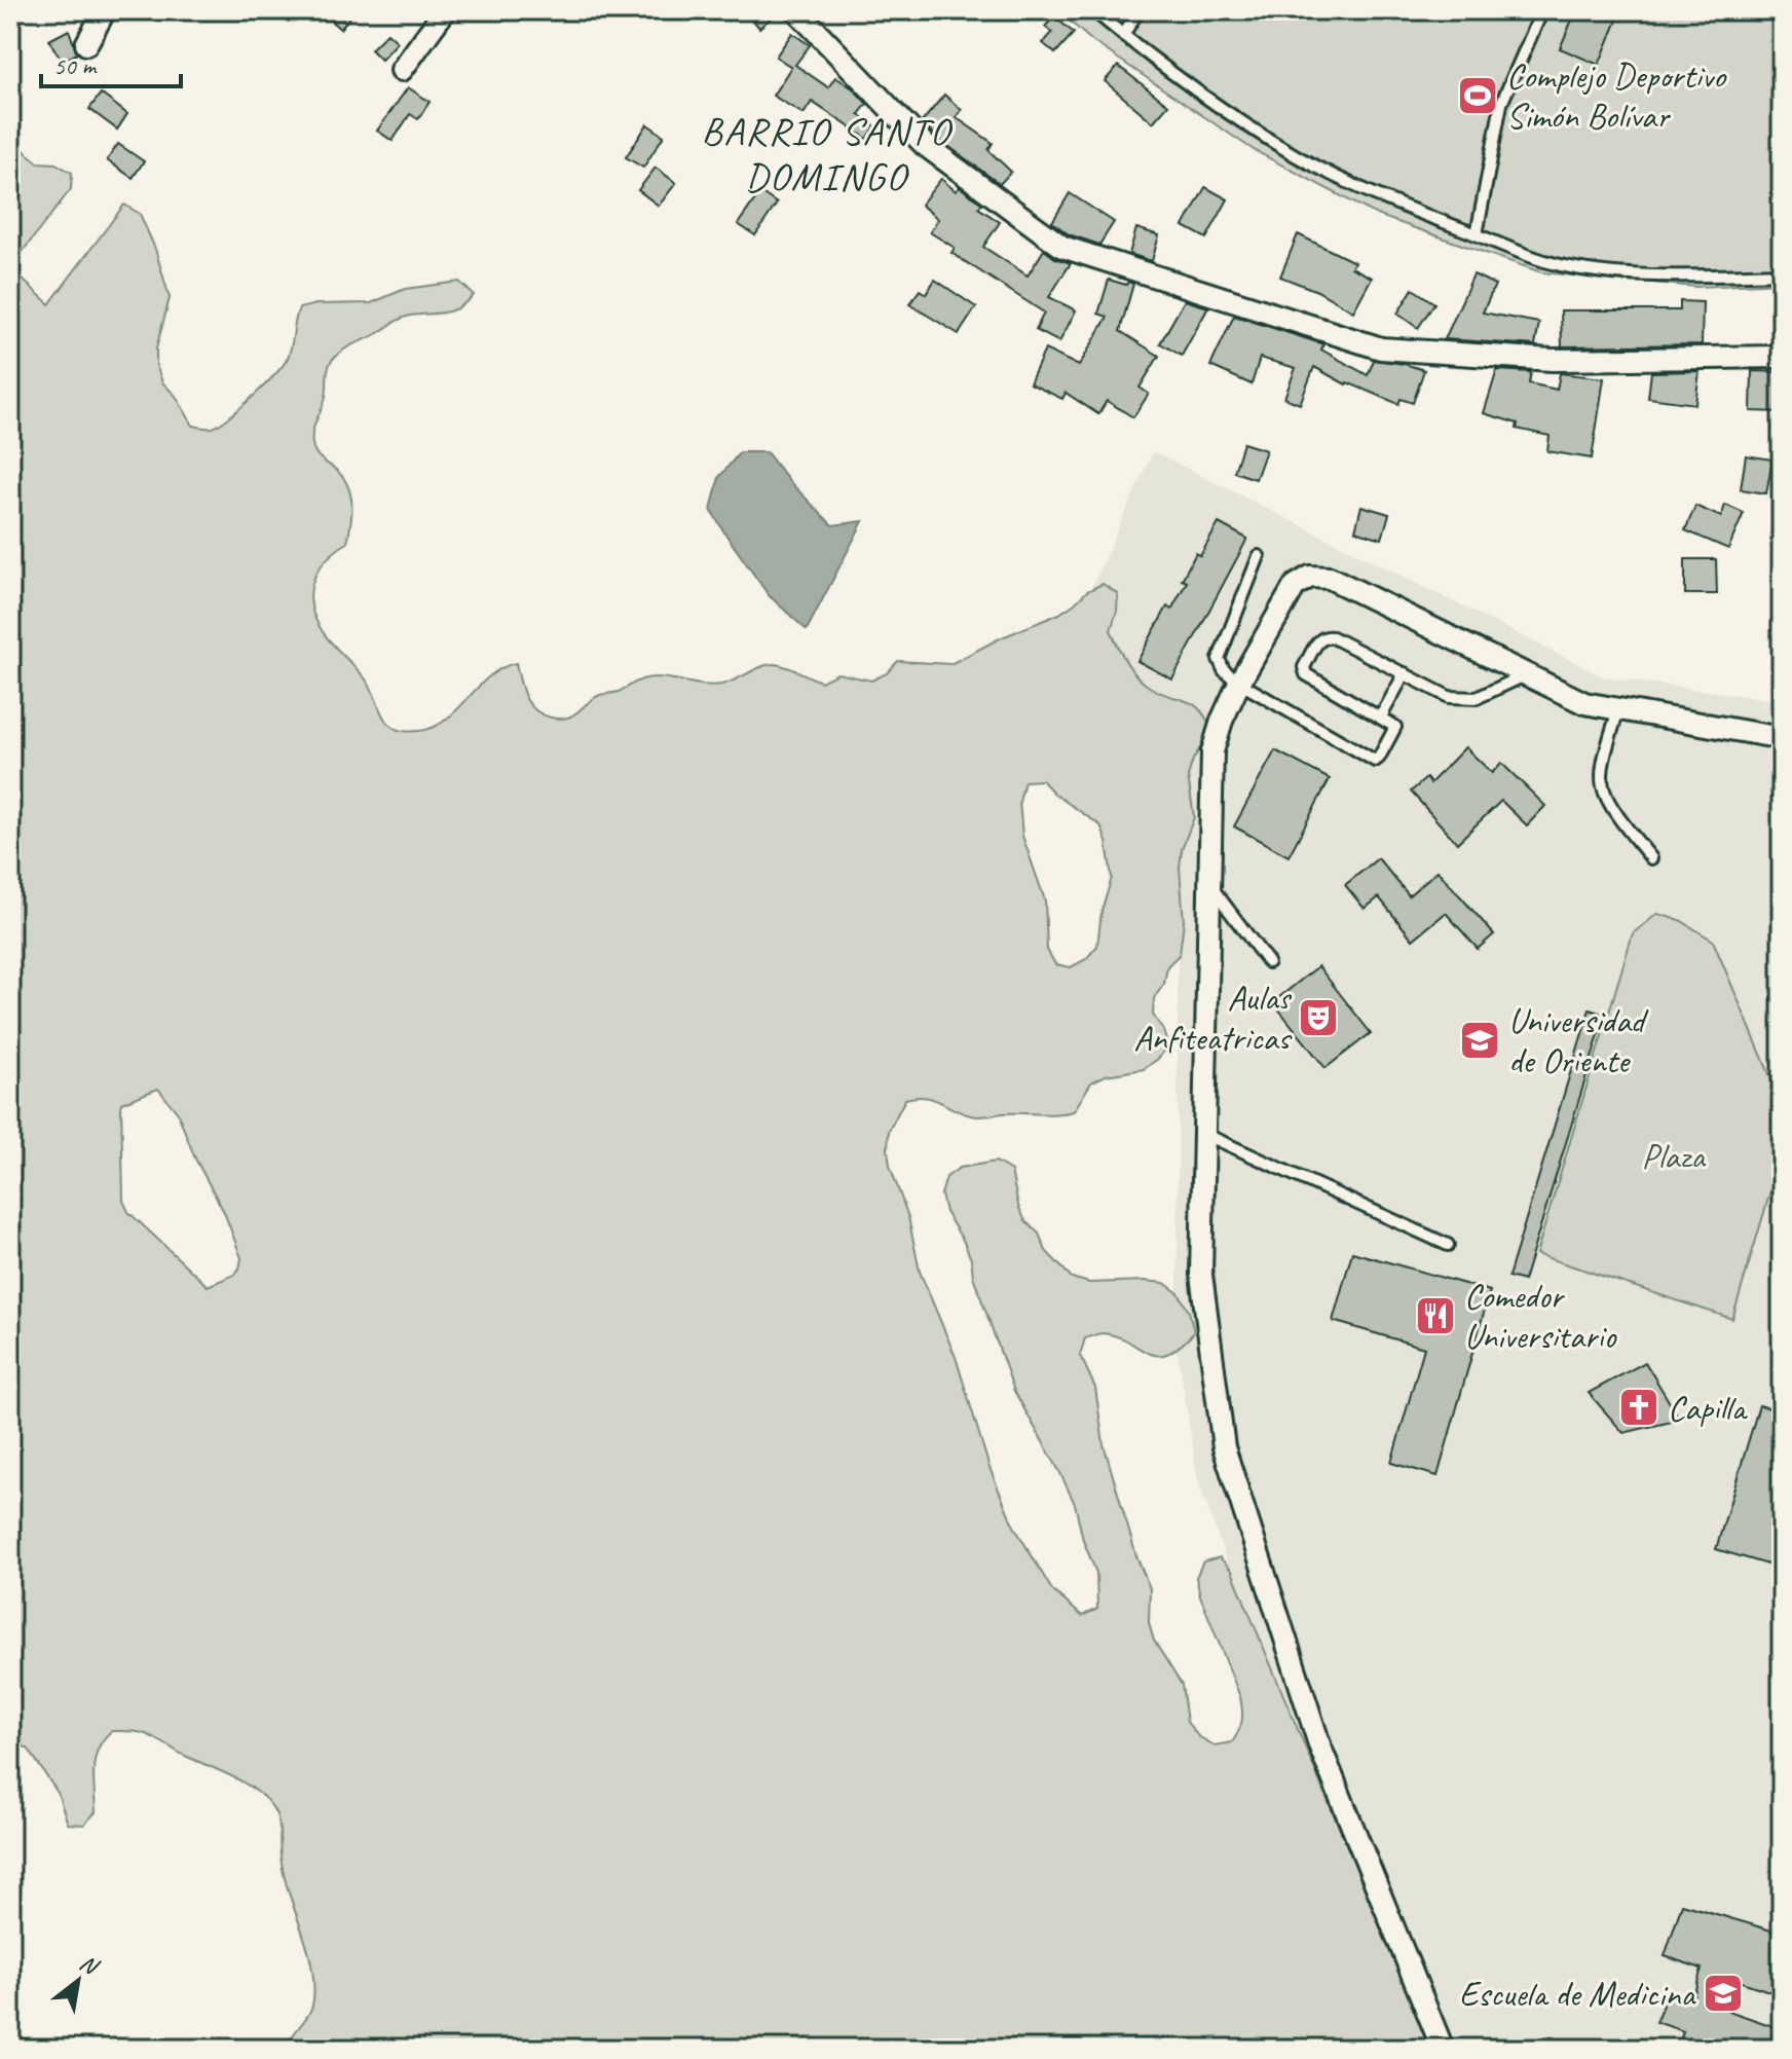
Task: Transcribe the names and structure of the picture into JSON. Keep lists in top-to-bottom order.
{
  "districts": ["BARRIO SANTO DOMINGO"],
  "parks": ["Plaza"],
  "places": {
    "sports": ["Complejo Deportivo Simón Bolívar"],
    "theatre": ["Aulas Anfiteatricas"],
    "school or university": ["Universidad de Oriente", "Escuela de Medicina"],
    "restaurant": ["Comedor Universitario"],
    "church": ["Capilla"]
  },
  "scale_bar": "50 m",
  "north": "top right"
}
